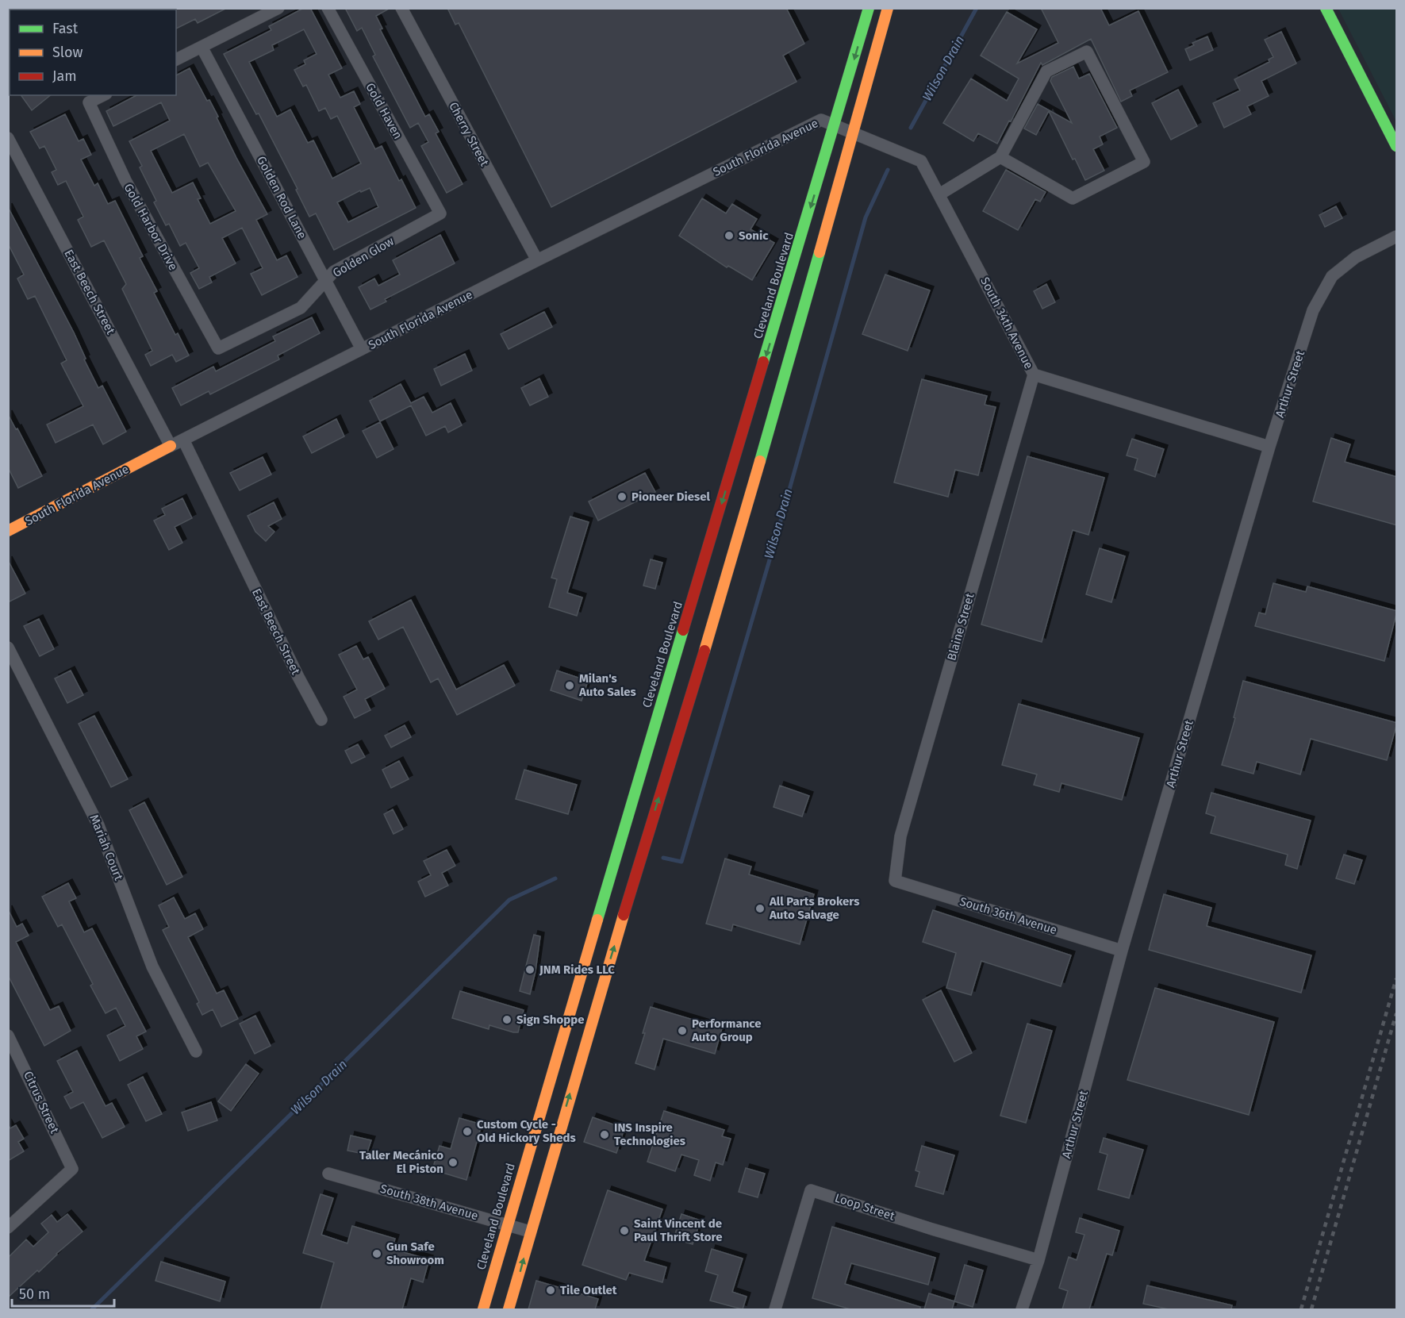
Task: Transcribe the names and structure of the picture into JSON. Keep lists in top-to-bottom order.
{
  "streets": {
    "main road": ["South Florida Avenue", "Cleveland Boulevard"],
    "street": [
      "Gold Haven",
      "Cherry Street",
      "Golden Rod Lane",
      "Gold Harbor Drive",
      "Golden Glow",
      "East Beech Street",
      "South 34th Avenue",
      "Arthur Street",
      "Blaine Street",
      "Mariah Court",
      "South 36th Avenue",
      "Citrus Street",
      "South 38th Avenue",
      "Loop Street"
    ]
  },
  "crossings": [
    ["Gold Haven", "Golden Glow"],
    ["Cherry Street", "South Florida Avenue"],
    ["South Florida Avenue", "Golden Rod Lane"],
    ["South Florida Avenue", "Cleveland Boulevard"],
    ["South Florida Avenue", "East Beech Street"],
    ["South Florida Avenue", "South 34th Avenue"],
    ["Golden Rod Lane", "Golden Glow"],
    ["Gold Harbor Drive", "Golden Glow"],
    ["Cleveland Boulevard", "South 34th Avenue"],
    ["Cleveland Boulevard", "South 38th Avenue"],
    ["South 34th Avenue", "Arthur Street"],
    ["South 34th Avenue", "Blaine Street"],
    ["Arthur Street", "South 36th Avenue"],
    ["Arthur Street", "Loop Street"],
    ["Blaine Street", "South 36th Avenue"]
  ],
  "water": ["Wilson Drain"],
  "places": [
    "Sonic",
    "Pioneer Diesel",
    "Milan's Auto Sales",
    "All Parts Brokers Auto Salvage",
    "JNM Rides LLC",
    "Sign Shoppe",
    "Performance Auto Group",
    "Custom Cycle - Old Hickory Sheds",
    "INS Inspire Technologies",
    "Taller Mecánico El Piston",
    "Saint Vincent de Paul Thrift Store",
    "Gun Safe Showroom",
    "Tile Outlet"
  ],
  "legend": ["Fast", "Slow", "Jam"],
  "scale_bar": "50 m"
}
